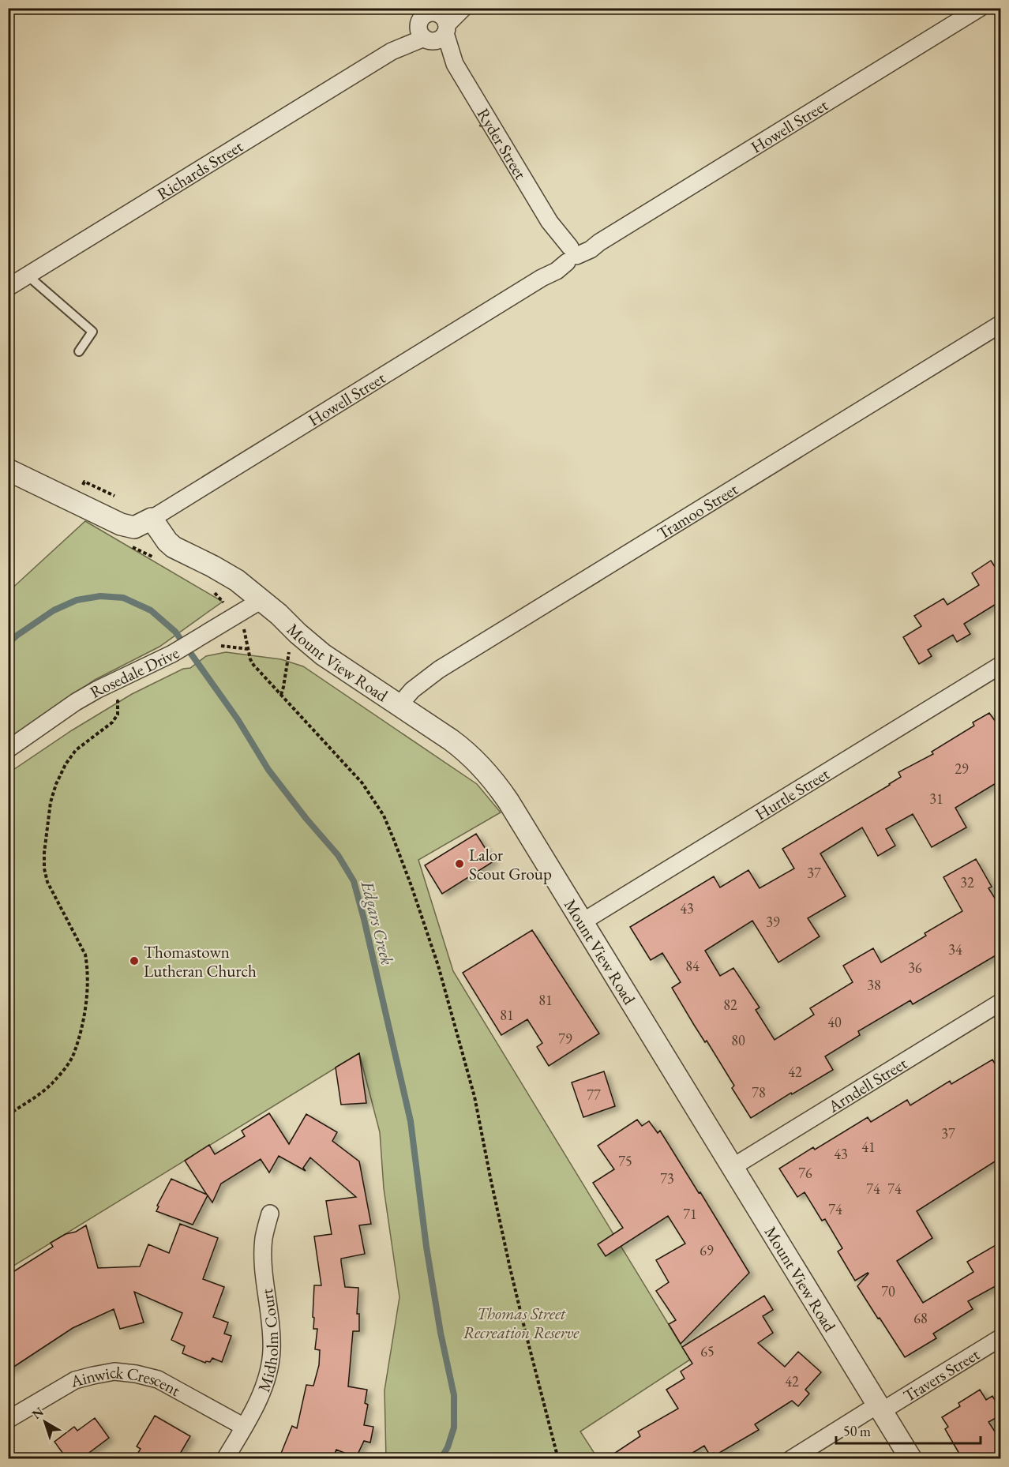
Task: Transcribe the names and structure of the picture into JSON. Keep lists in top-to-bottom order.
{
  "streets": {
    "street": [
      "Howell Street",
      "Ryder Street",
      "Richards Street",
      "Tramoo Street",
      "Mount View Road",
      "Rosedale Drive",
      "Hurtle Street",
      "Arndell Street",
      "Midholm Court",
      "Travers Street",
      "Ainwick Crescent"
    ]
  },
  "crossings": [
    ["Howell Street", "Ryder Street"],
    ["Howell Street", "Mount View Road"],
    ["Ryder Street", "Richards Street"],
    ["Tramoo Street", "Mount View Road"],
    ["Mount View Road", "Rosedale Drive"],
    ["Mount View Road", "Hurtle Street"],
    ["Mount View Road", "Arndell Street"],
    ["Mount View Road", "Travers Street"],
    ["Midholm Court", "Ainwick Crescent"]
  ],
  "water": ["Edgars Creek"],
  "parks": ["Thomas Street Recreation Reserve"],
  "places": ["Lalor Scout Group", "Thomastown Lutheran Church"],
  "house_numbers": [
    "29",
    "31",
    "37",
    "32",
    "43",
    "39",
    "34",
    "84",
    "36",
    "38",
    "81",
    "82",
    "81",
    "40",
    "79",
    "80",
    "42",
    "78",
    "77",
    "37",
    "41",
    "43",
    "75",
    "76",
    "73",
    "74",
    "74",
    "74",
    "71",
    "69",
    "70",
    "68",
    "65",
    "42"
  ],
  "scale_bar": "50 m",
  "north": "top left"
}
